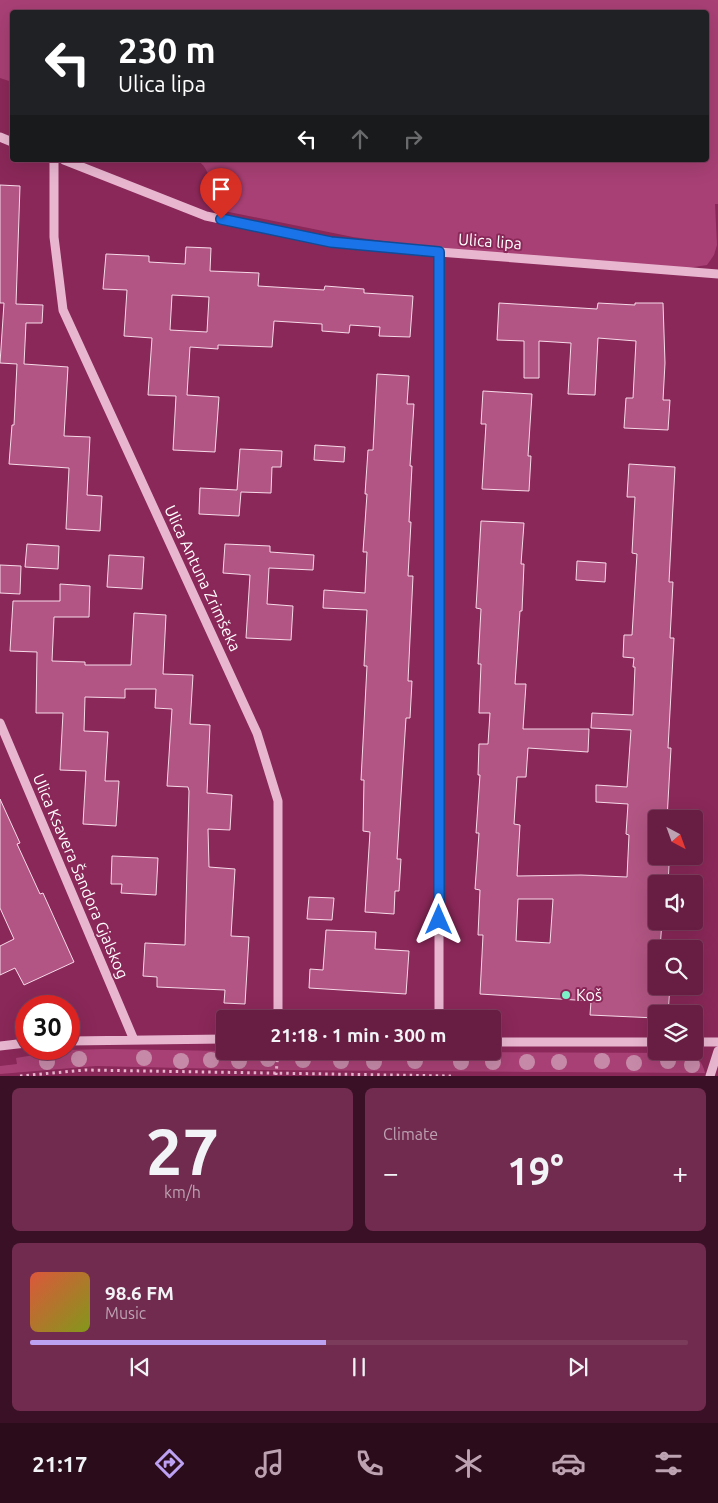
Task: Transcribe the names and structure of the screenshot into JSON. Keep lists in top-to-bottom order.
{
  "streets": {
    "street": ["Ulica lipa", "Ulica Antuna Zrimšeka", "Ulica Ksavera Šandora Gjalskog"]
  },
  "places": ["Koš"],
  "north": "bottom right",
  "page": {
    "turn": ["230 m", "Ulica lipa"],
    "limit": "30",
    "trip": "21:18 · 1 min · 300 m",
    "tile": [
      ["27", "km/h"],
      "Climate"
    ],
    "heat": ["−", "19°", "+"],
    "song": ["98.6 FM", "Music"],
    "tabs": "21:17"
  }
}
